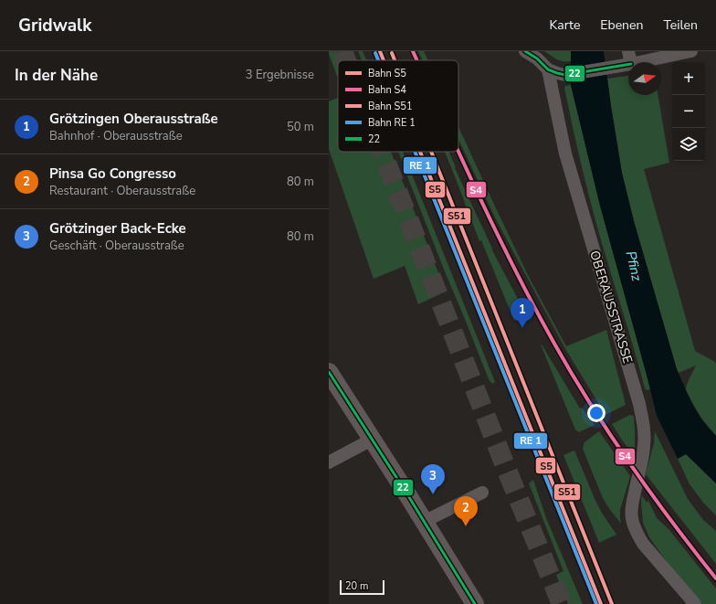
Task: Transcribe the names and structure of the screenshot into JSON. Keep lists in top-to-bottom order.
{
  "streets": {
    "street": ["OBERAUSSTRASSE"]
  },
  "water": ["Pfinz"],
  "lines": [
    "rail line S5",
    "rail line S4",
    "transit line 22",
    "rail line S51"
  ],
  "legend": [
    "Bahn S5",
    "Bahn S4",
    "Bahn S51",
    "Bahn RE 1",
    "22"
  ],
  "scale_bar": "20 m",
  "north": "right",
  "page": {
    "header": "Gridwalk",
    "nav": ["Karte", "Ebenen", "Teilen"],
    "heading": ["In der Nähe", "3 Ergebnisse"],
    "map_buttons": ["+", "−"],
    "list": [
      {
        "mark": "1",
        "name": "Grötzingen Oberausstraße",
        "note": "Bahnhof · Oberausstraße",
        "value": "50 m"
      },
      {
        "mark": "2",
        "name": "Pinsa Go Congresso",
        "note": "Restaurant · Oberausstraße",
        "value": "80 m"
      },
      {
        "mark": "3",
        "name": "Grötzinger Back-Ecke",
        "note": "Geschäft · Oberausstraße",
        "value": "80 m"
      }
    ],
    "pins": ["1", "3", "2"],
    "scale": "20 m"
  }
}
